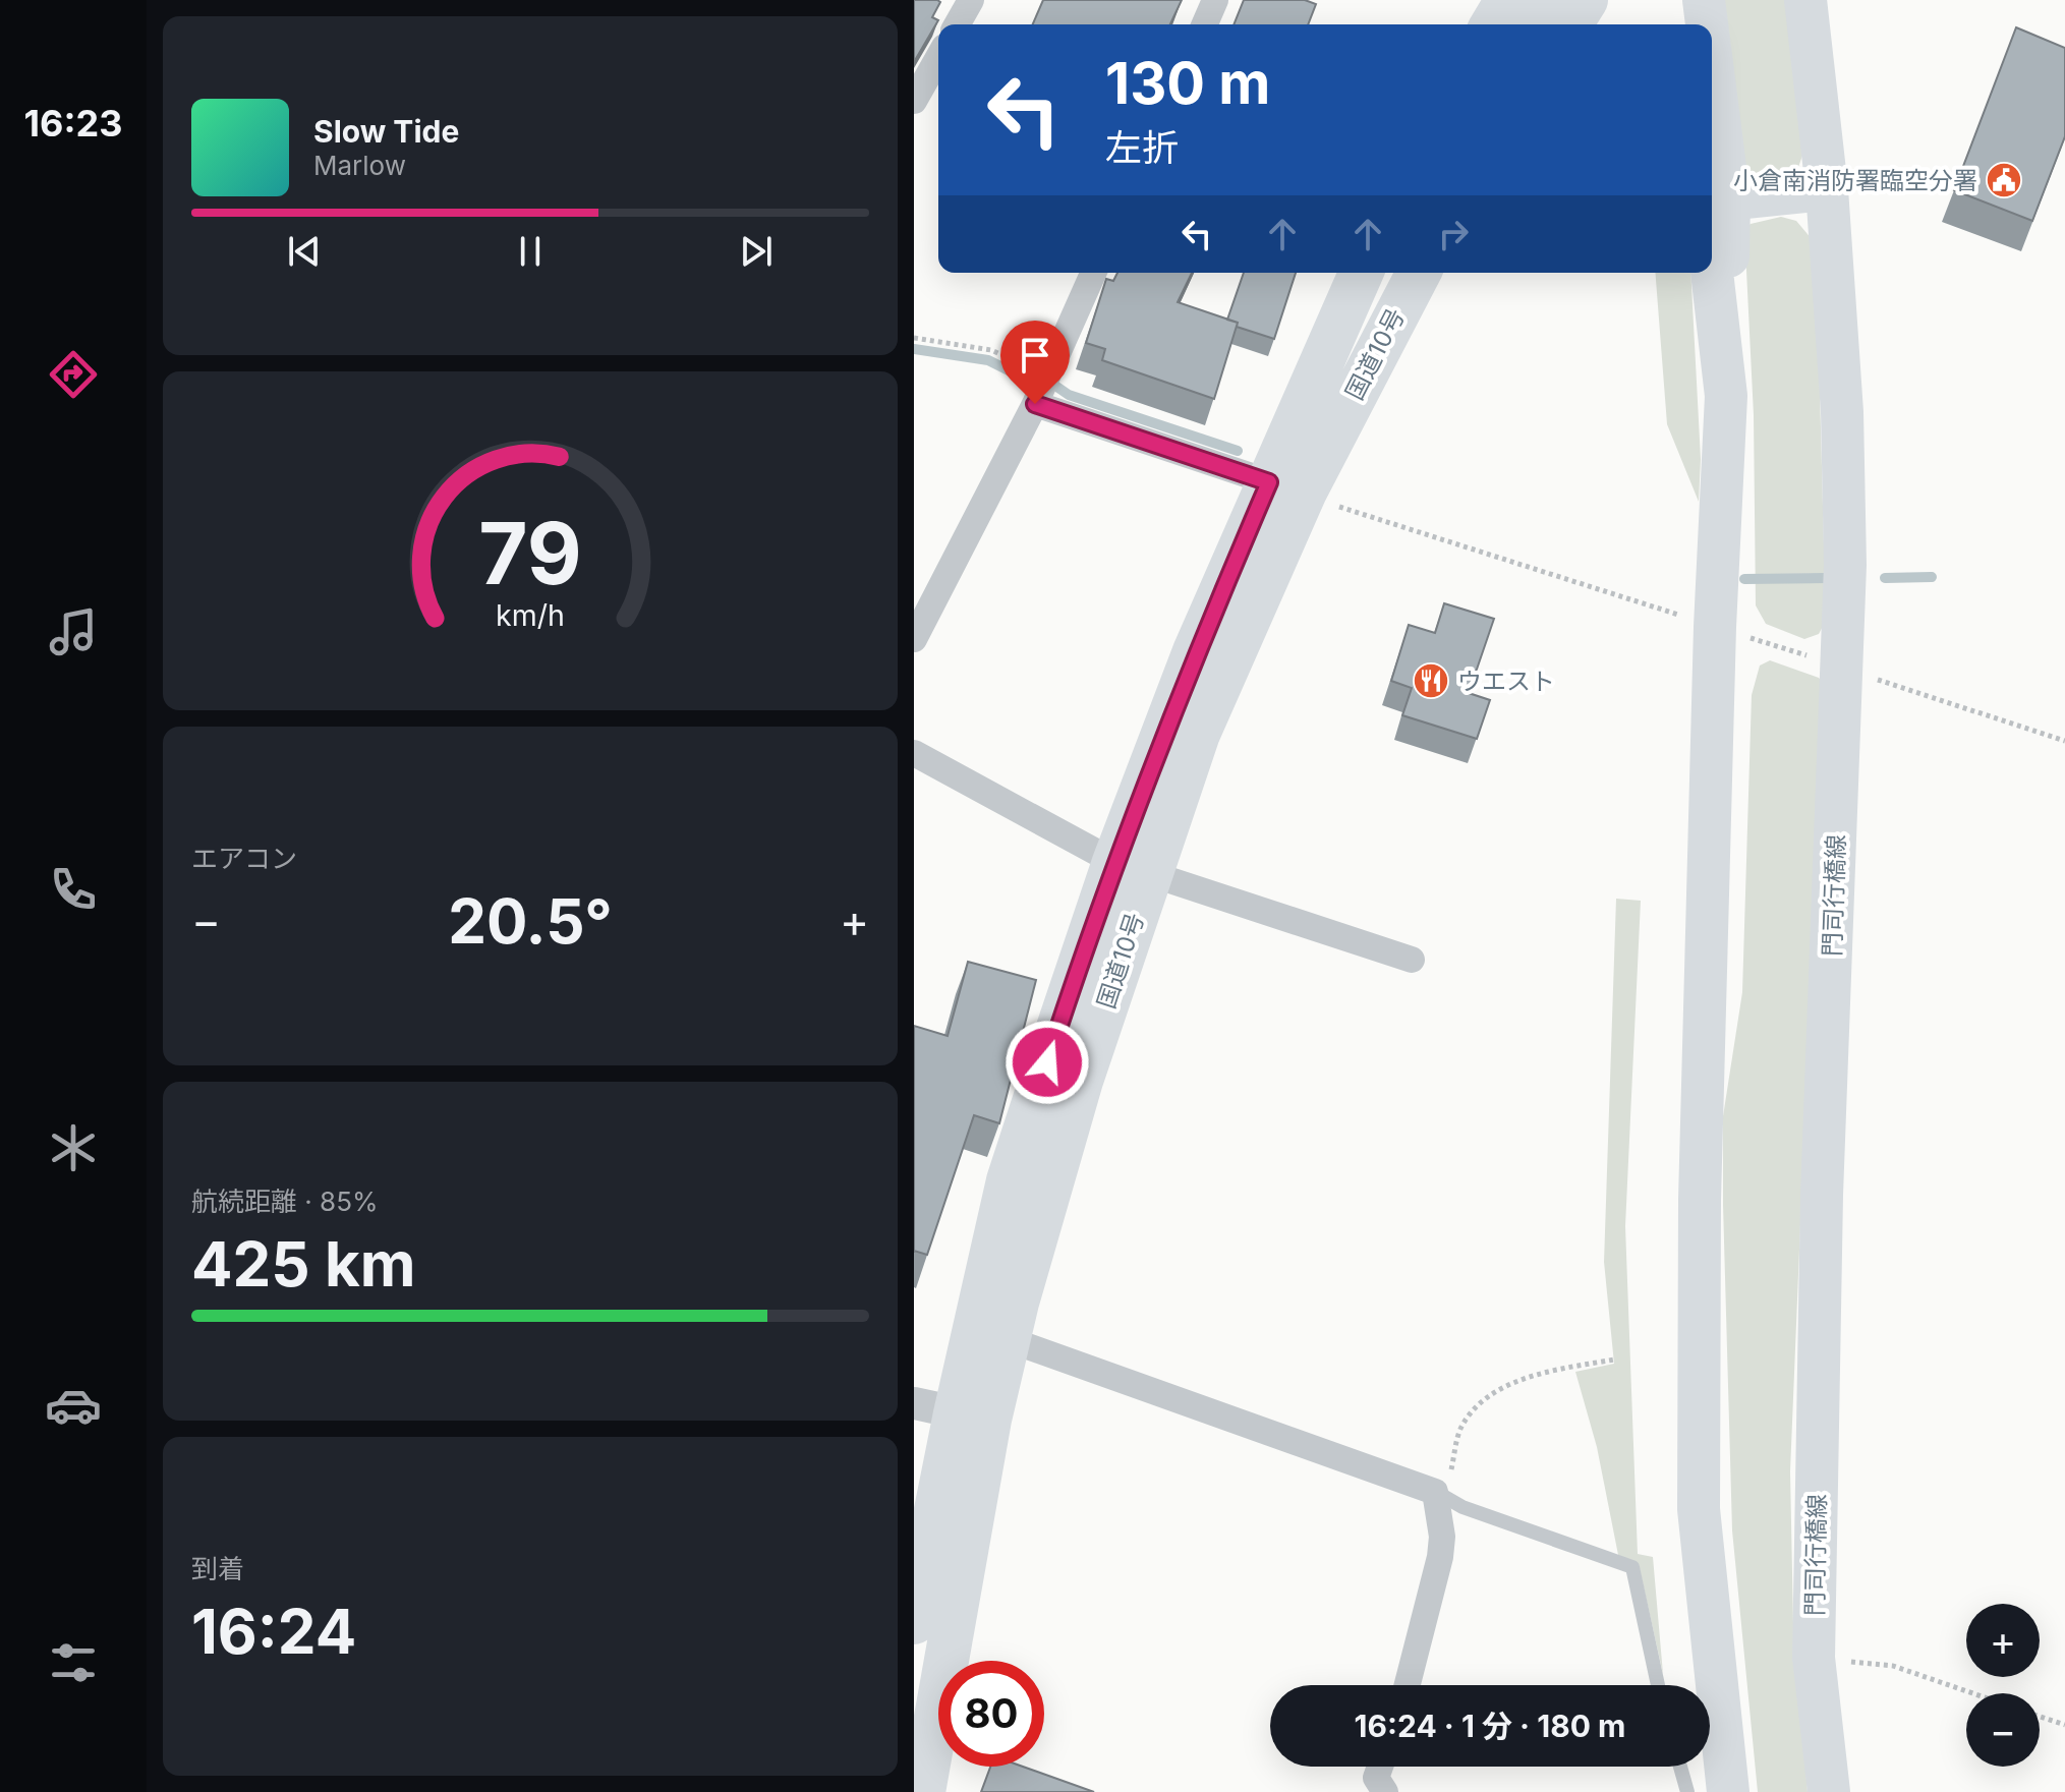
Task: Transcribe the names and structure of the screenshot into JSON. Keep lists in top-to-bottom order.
{
  "streets": {
    "highway": ["国道10号"],
    "main road": ["門司行橋線"]
  },
  "places": {
    "public building": ["小倉南消防署臨空分署"],
    "restaurant": ["ウエスト"]
  },
  "page": {
    "tabs": "16:23",
    "turn": ["130 m", "左折"],
    "song": ["Slow Tide", "Marlow"],
    "tile": [
      "エアコン",
      ["航続距離 · 85%", "425 km"],
      ["到着", "16:24"]
    ],
    "heat": ["−", "20.5°", "+"],
    "map_buttons": ["+", "−"],
    "limit": "80",
    "trip": "16:24 · 1 分 · 180 m",
    "gauge": ["79", "km/h"]
  }
}
